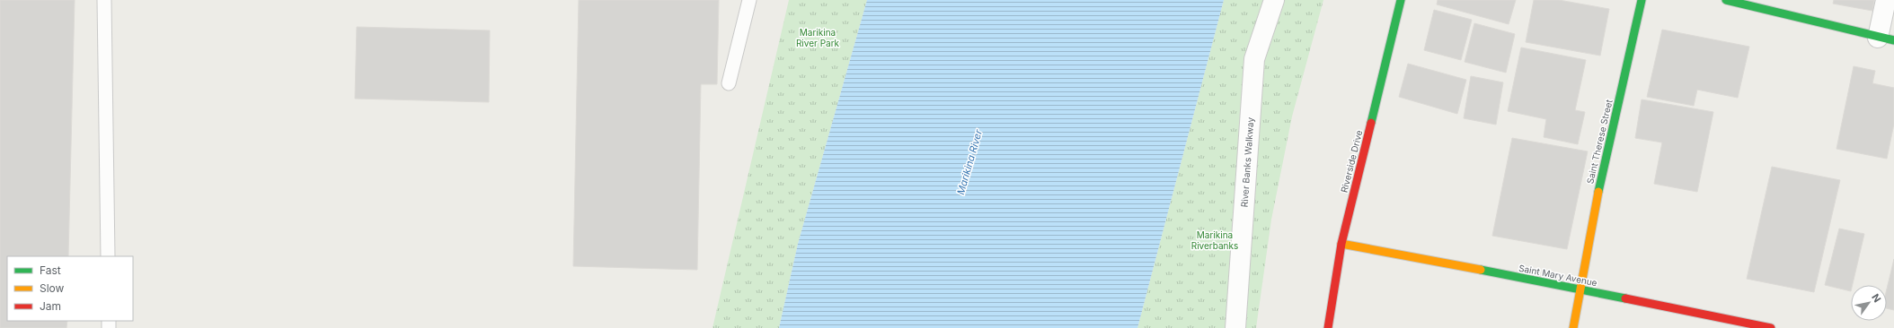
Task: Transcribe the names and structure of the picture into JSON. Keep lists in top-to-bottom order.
{
  "streets": {
    "street": [
      "Saint Therese Street",
      "Riverside Drive",
      "River Banks Walkway",
      "Saint Mary Avenue"
    ]
  },
  "crossings": [
    ["Saint Therese Street", "Saint Mary Avenue"],
    ["Riverside Drive", "Saint Mary Avenue"]
  ],
  "water": ["Marikina River"],
  "parks": ["Marikina River Park", "Marikina Riverbanks"],
  "legend": ["Fast", "Slow", "Jam"],
  "north": "top right"
}
